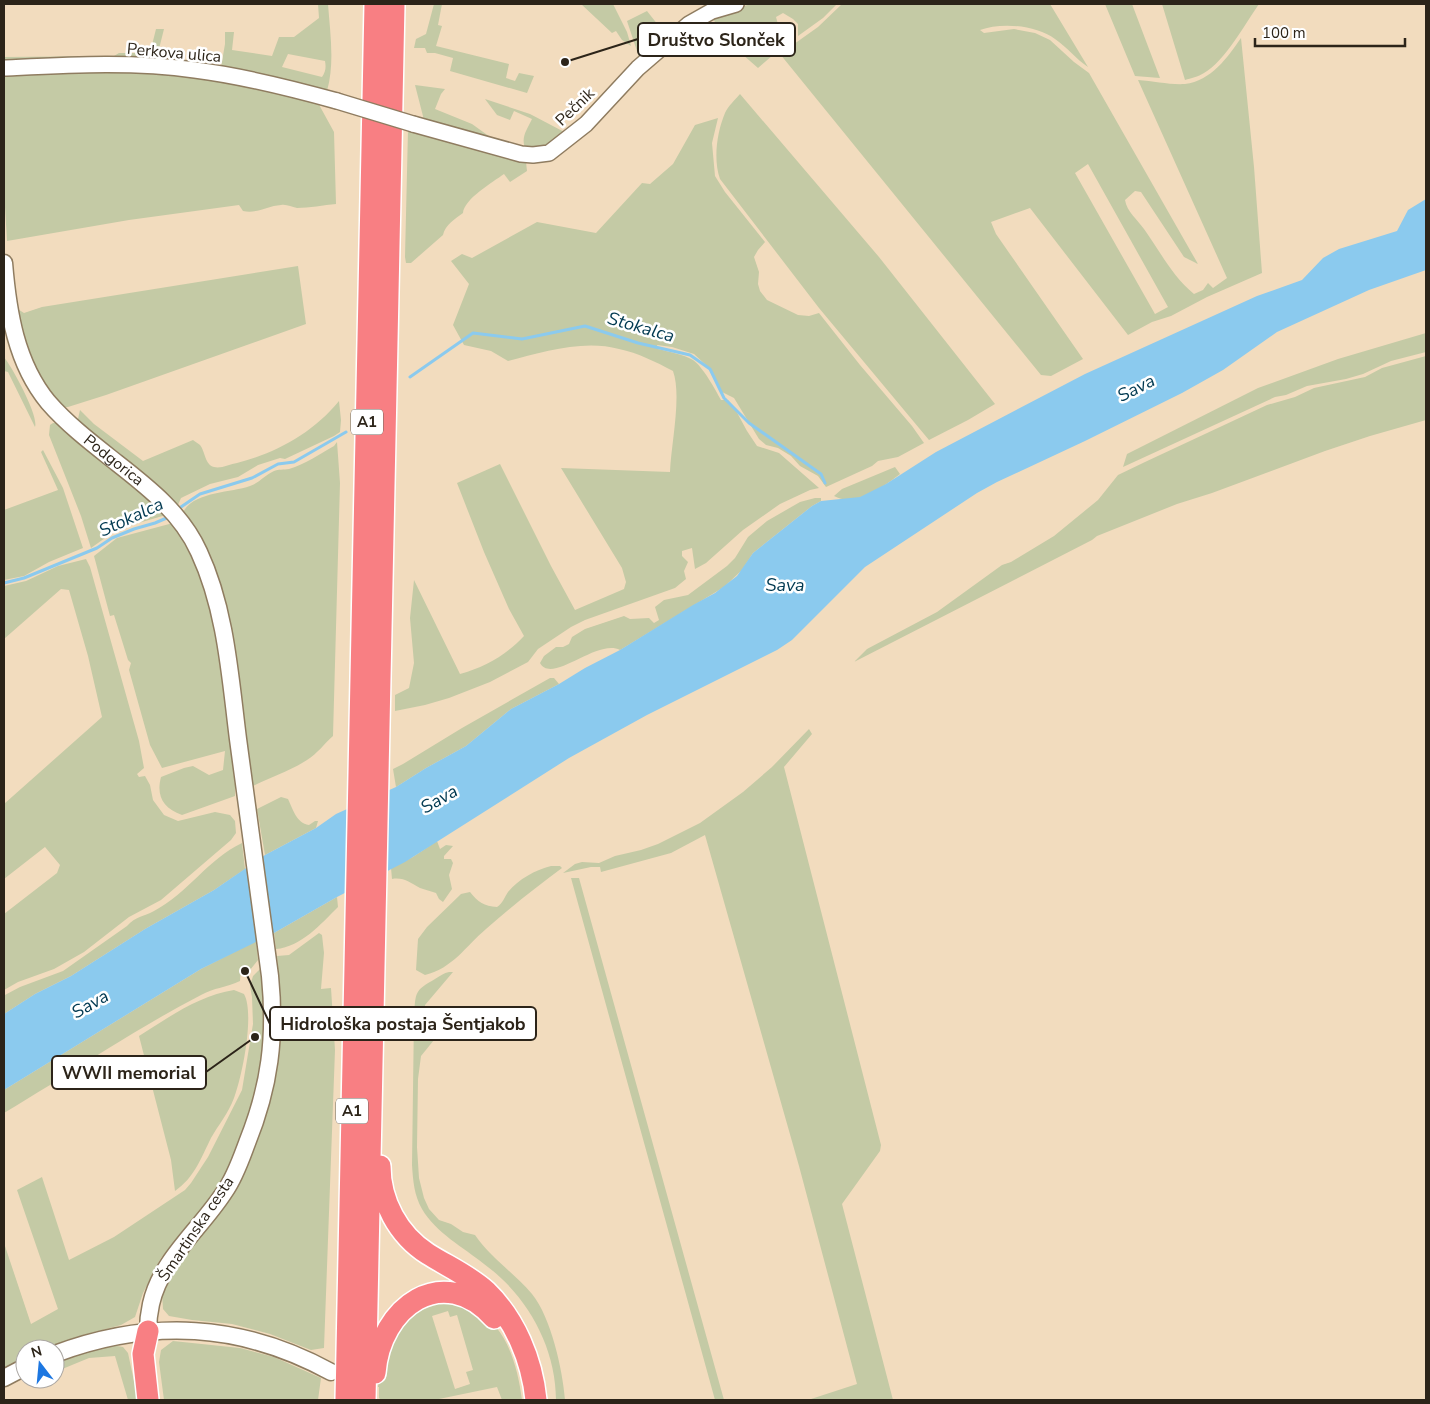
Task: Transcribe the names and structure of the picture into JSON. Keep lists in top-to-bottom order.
{
  "streets": {
    "highway": ["A1"],
    "main road": ["Podgorica", "Šmartinska cesta"],
    "street": ["Perkova ulica", "Pečnik"]
  },
  "crossings": [
    ["Perkova ulica", "Pečnik"],
    ["Podgorica", "Šmartinska cesta"]
  ],
  "water": ["Stokalca", "Sava"],
  "places": ["Društvo Slonček", "Hidrološka postaja Šentjakob", "WWII memorial"],
  "scale_bar": "100 m",
  "north": "top"
}
